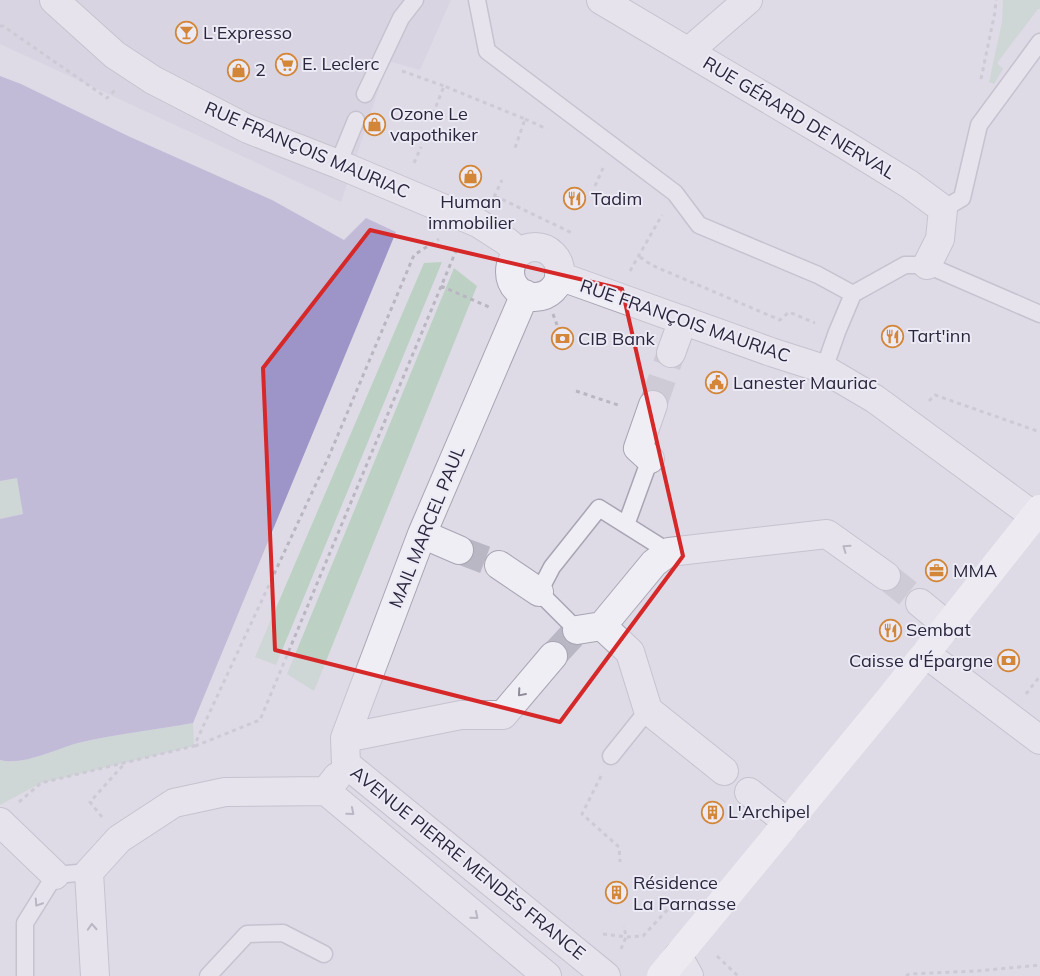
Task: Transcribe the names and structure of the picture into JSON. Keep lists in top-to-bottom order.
{
  "streets": {
    "street": [
      "RUE GÉRARD DE NERVAL",
      "RUE FRANÇOIS MAURIAC",
      "MAIL MARCEL PAUL",
      "AVENUE PIERRE MENDÈS FRANCE"
    ]
  },
  "crossings": [
    ["RUE FRANÇOIS MAURIAC", "MAIL MARCEL PAUL"],
    ["MAIL MARCEL PAUL", "AVENUE PIERRE MENDÈS FRANCE"]
  ],
  "places": {
    "bar": ["L'Expresso"],
    "supermarket": ["E. Leclerc"],
    "shop": ["2", "Ozone Le vapothiker", "Human immobilier"],
    "restaurant": ["Tadim", "Tart'inn", "Sembat"],
    "bank": ["CIB Bank", "Caisse d'Épargne"],
    "public building": ["Lanester Mauriac"],
    "office": ["MMA"],
    "building": ["L'Archipel", "Résidence La Parnasse"]
  }
}
